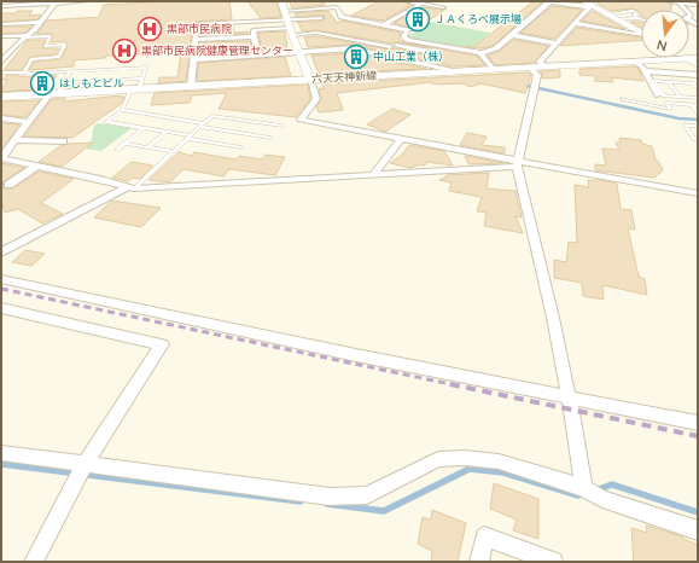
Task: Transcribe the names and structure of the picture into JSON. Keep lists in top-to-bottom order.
{
  "streets": {
    "main road": ["六天天神新線"]
  },
  "places": {
    "building": ["ＪＡくろべ展示場", "中山工業（株）", "はしもとビル"],
    "hospital": ["黒部市民病院", "黒部市民病院健康管理センター"]
  },
  "north": "bottom"
}
